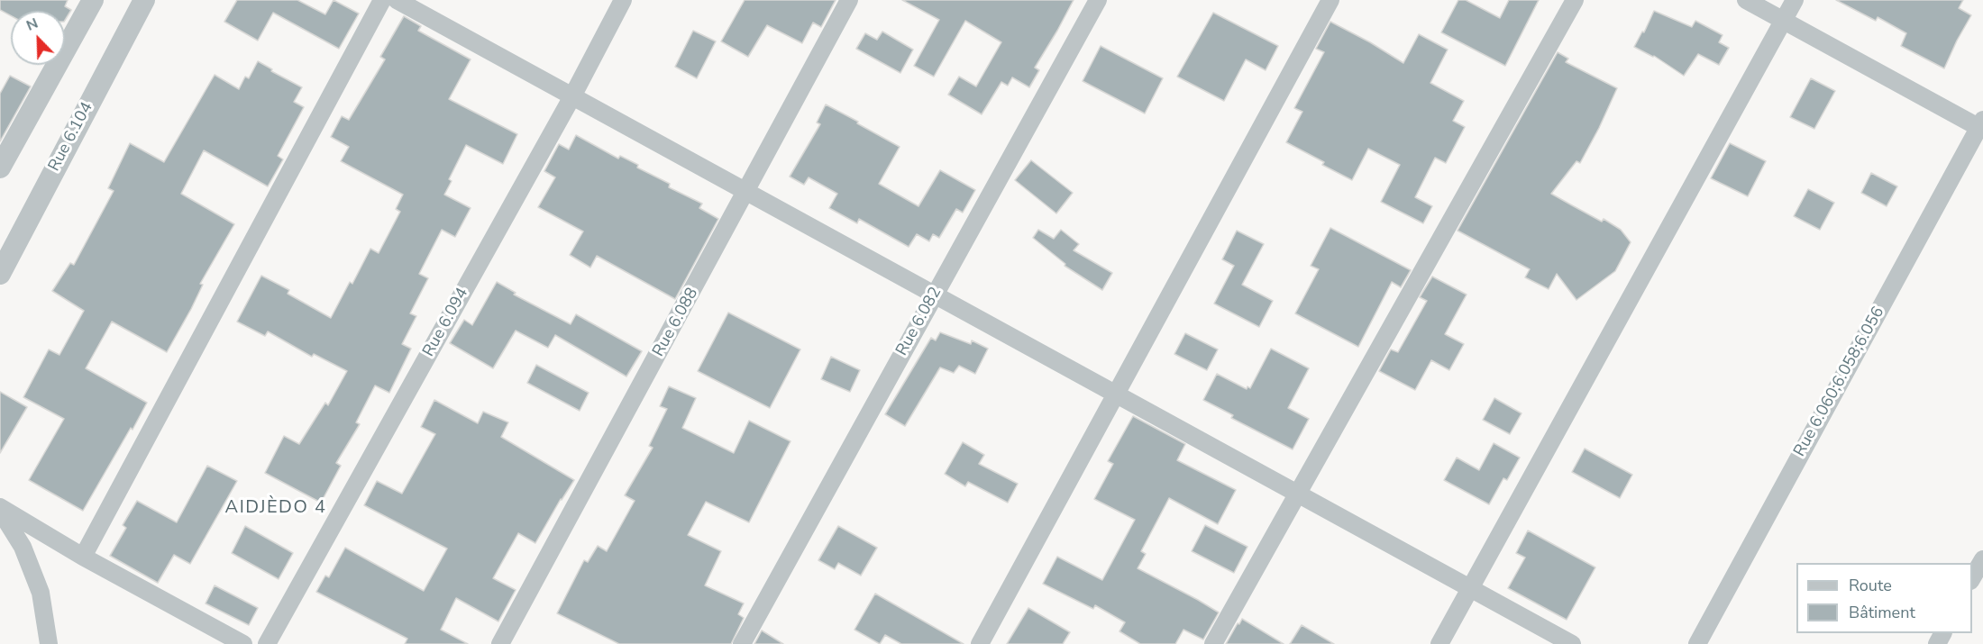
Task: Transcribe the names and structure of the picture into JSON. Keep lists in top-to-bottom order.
{
  "streets": {
    "street": [
      "Rue 6.104",
      "Rue 6.082",
      "Rue 6.094",
      "Rue 6.088",
      "Rue 6.060;6.058;6.056"
    ]
  },
  "districts": ["AIDJÈDO 4"],
  "legend": ["Route", "Bâtiment"],
  "north": "top left"
}
